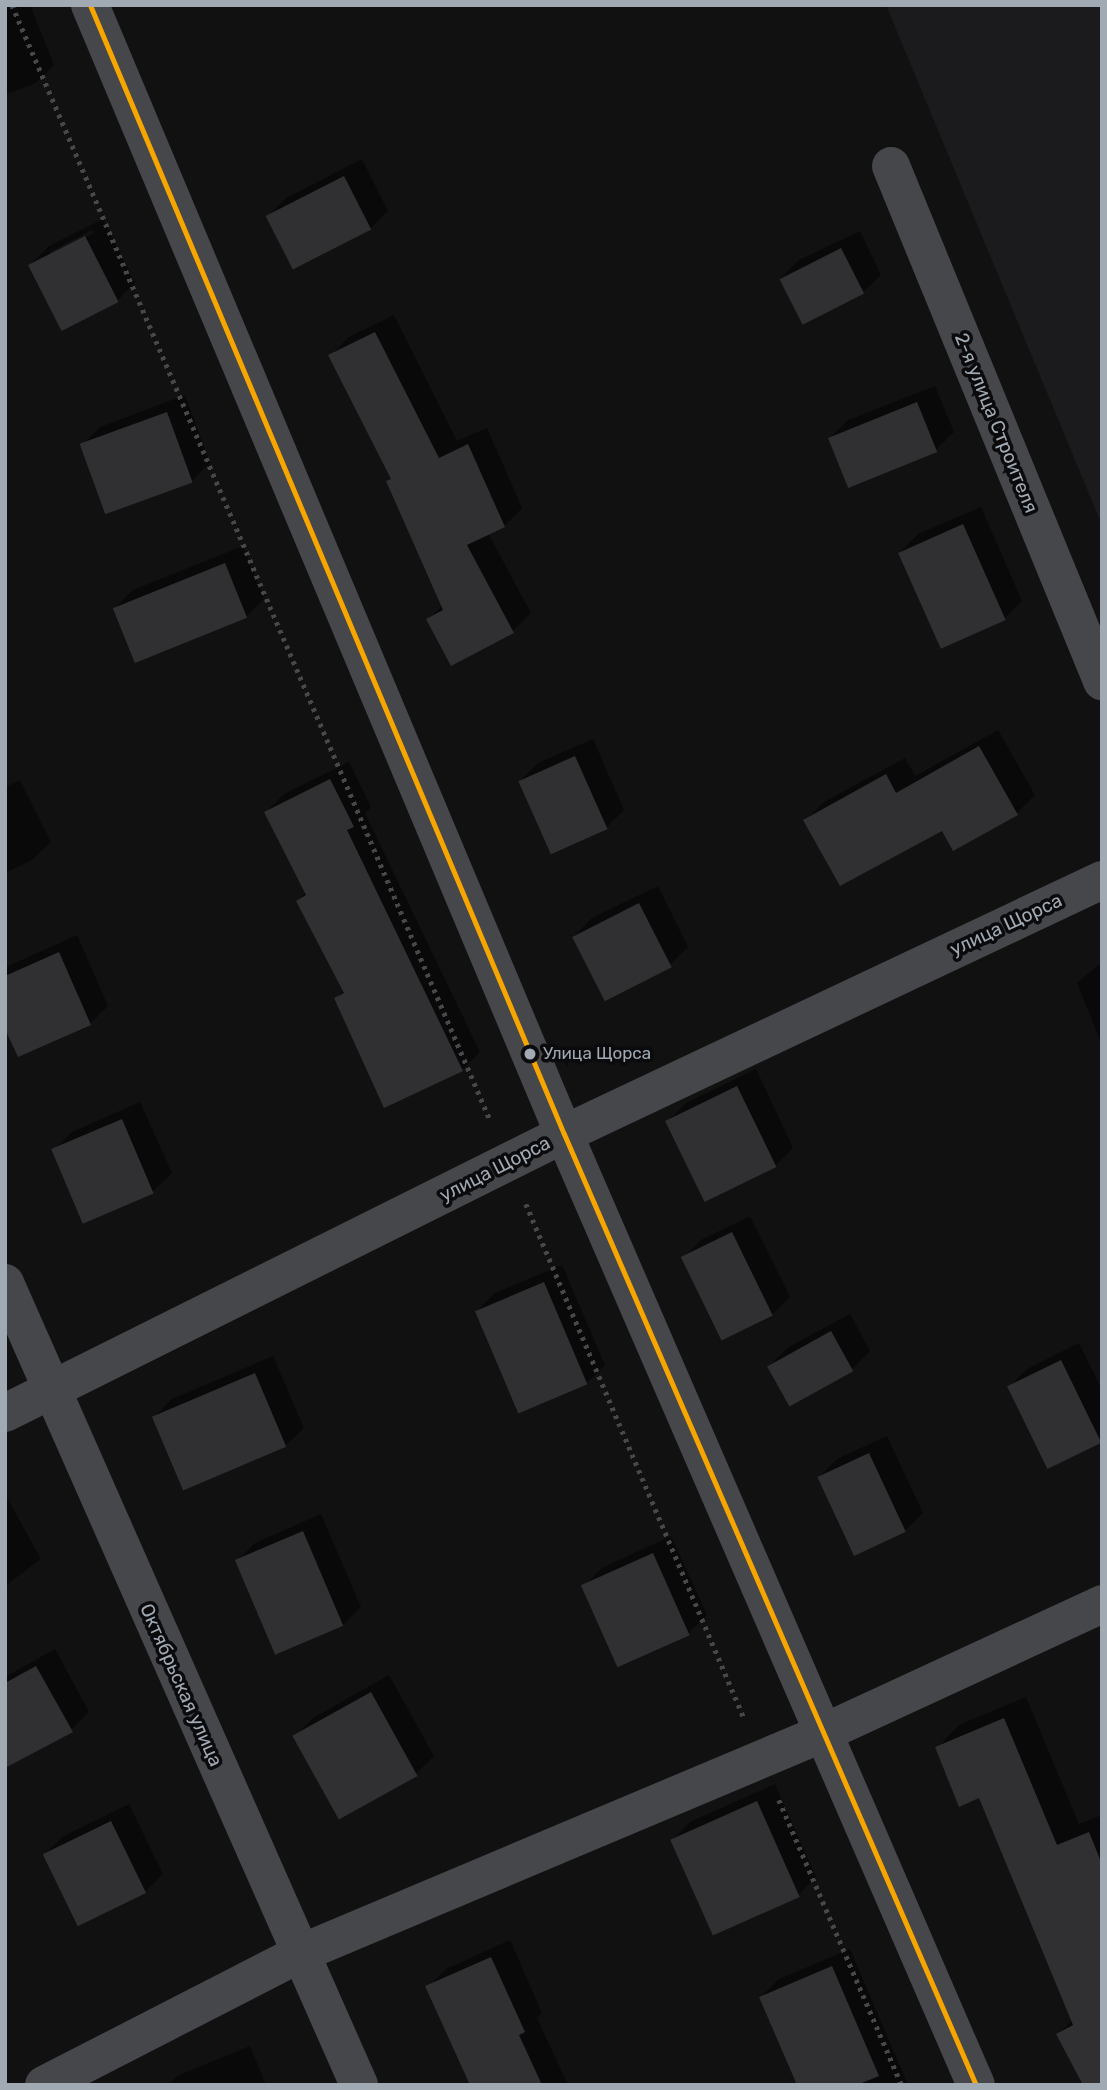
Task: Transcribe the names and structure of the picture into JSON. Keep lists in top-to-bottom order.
{
  "streets": {
    "street": ["2-я улица Строителя", "улица Щорса", "Октябрьская улица"]
  },
  "crossings": [
    ["улица Щорса", "Октябрьская улица"]
  ],
  "places": ["Улица Щорса"]
}
